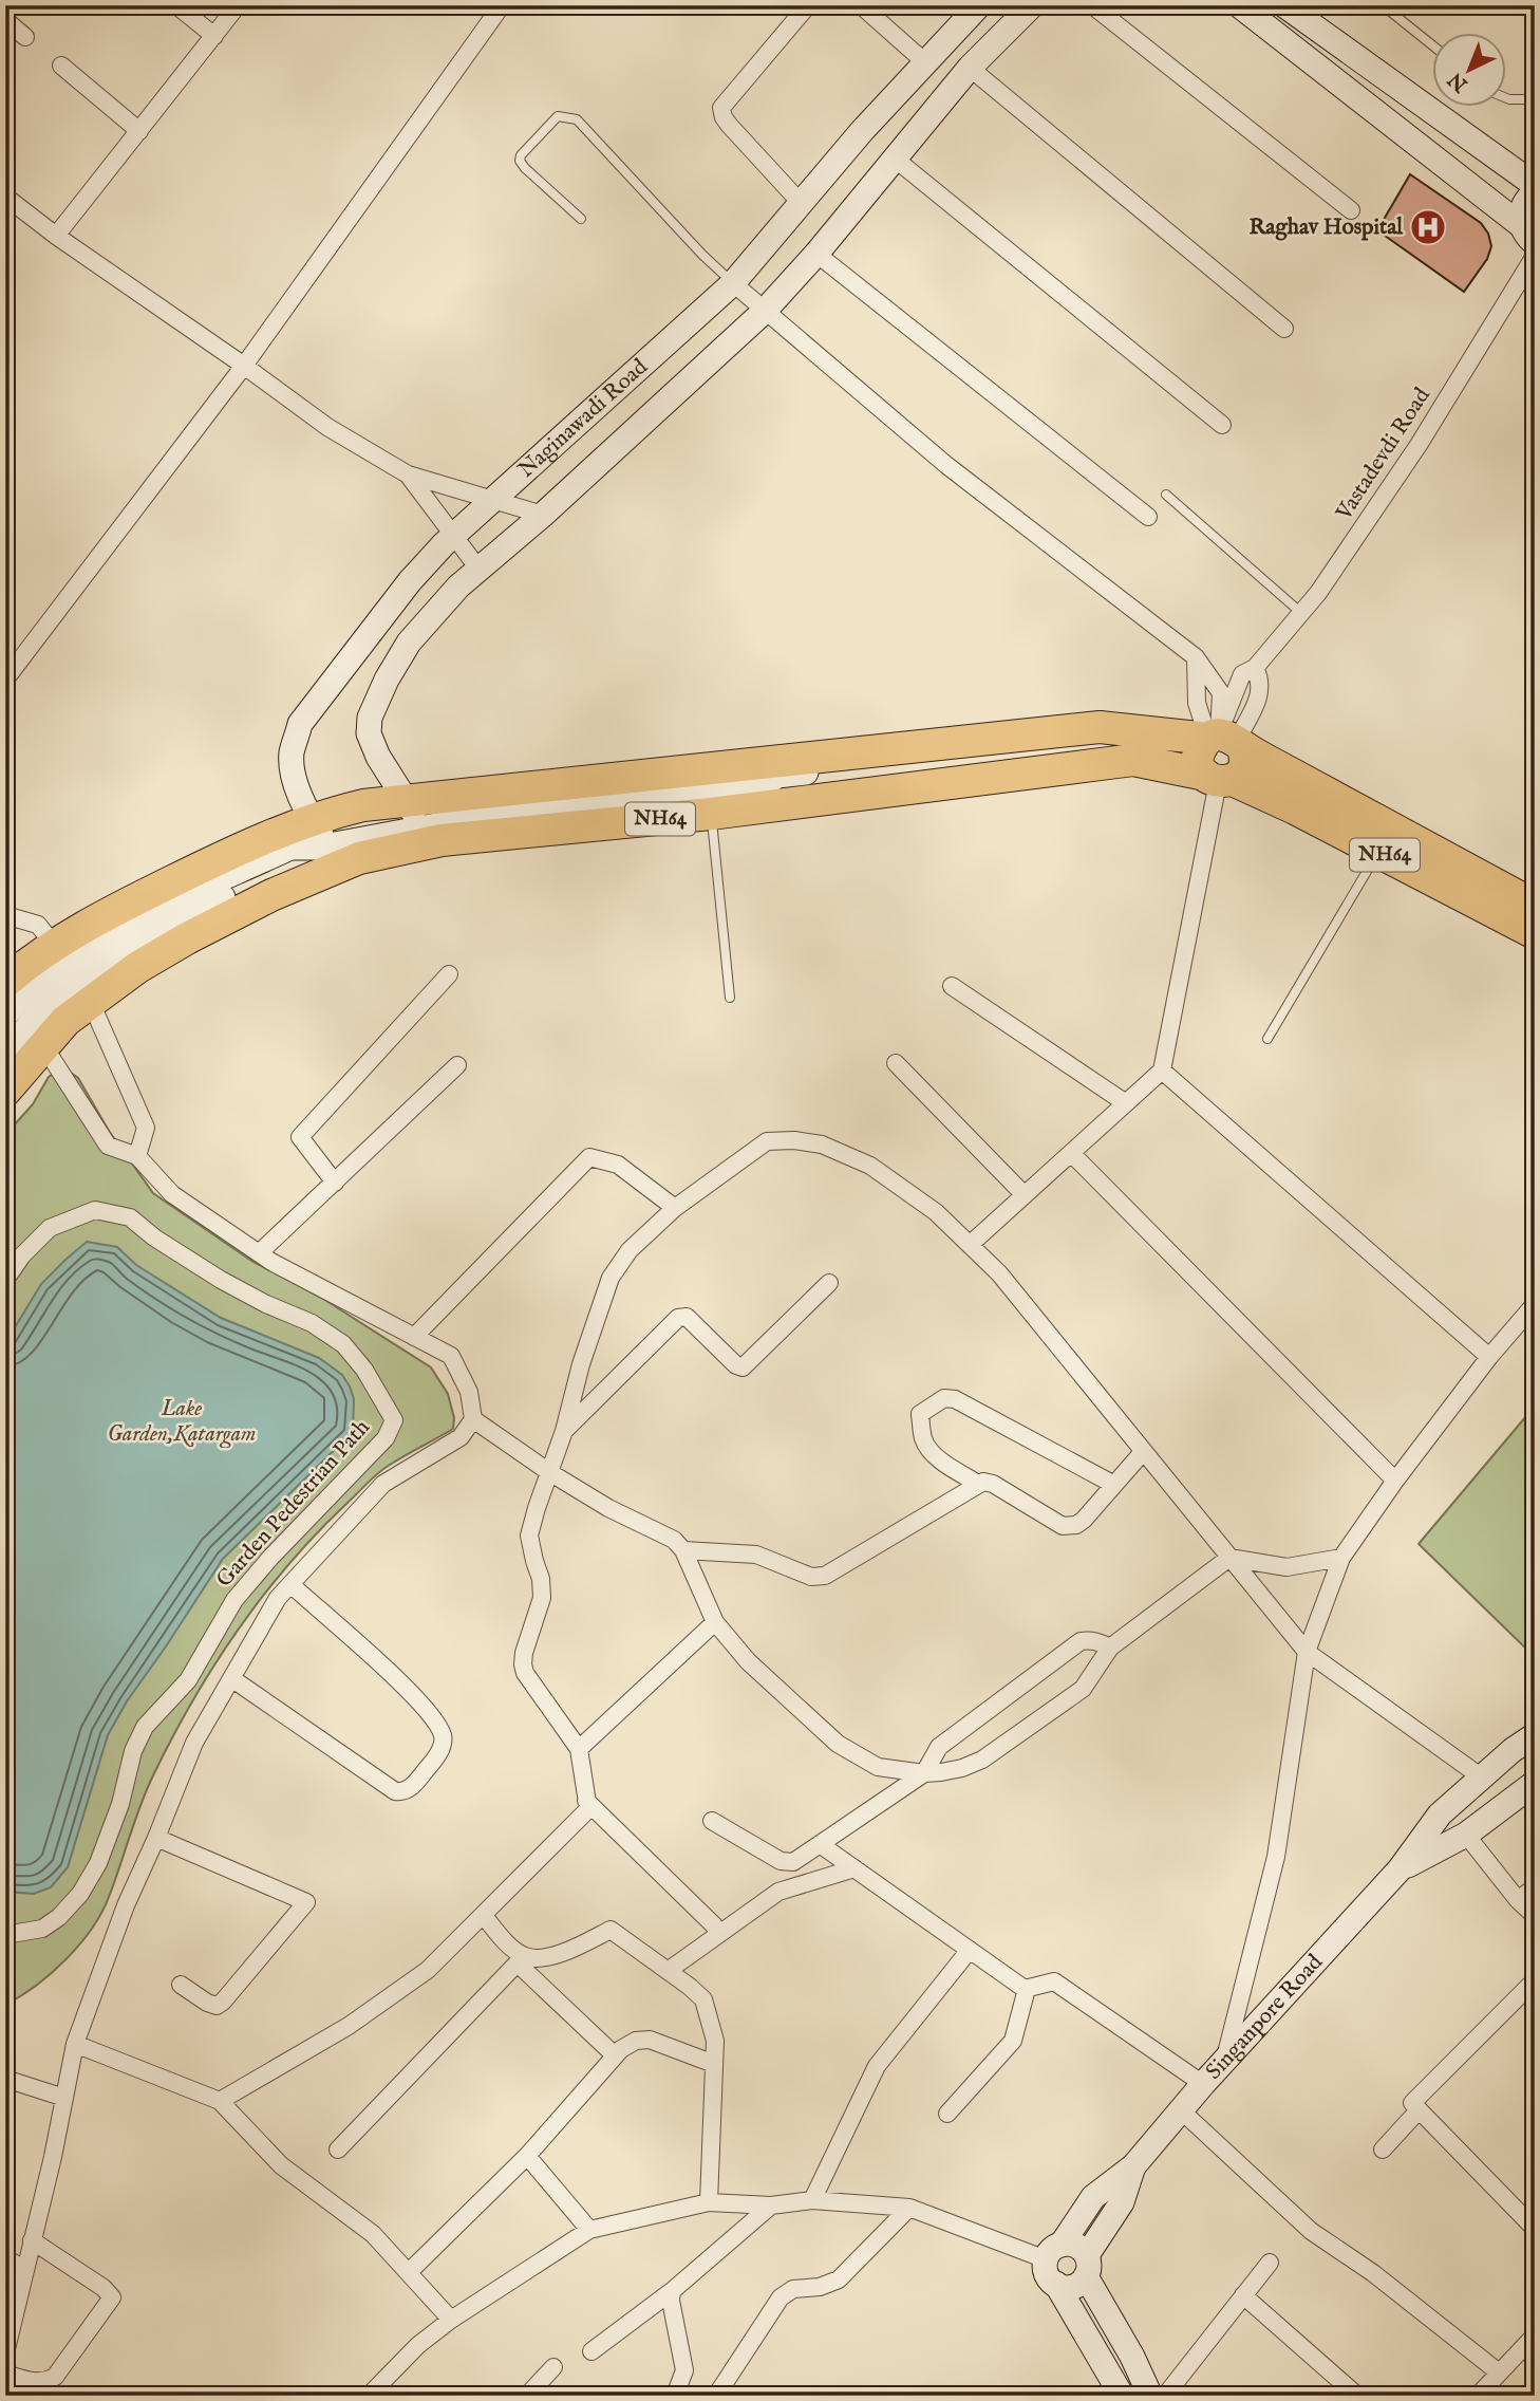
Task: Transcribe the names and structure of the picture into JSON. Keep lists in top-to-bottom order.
{
  "streets": {
    "highway": ["NH64"],
    "main road": ["Naginawadi Road", "Singanpore Road"],
    "street": ["Vastadevdi Road", "Garden Pedestrian Path"]
  },
  "crossings": [
    ["Naginawadi Road", "NH64"],
    ["Vastadevdi Road", "NH64"]
  ],
  "parks": ["Lake Garden,Katargam"],
  "places": {
    "hospital": ["Raghav Hospital"]
  },
  "north": "bottom left"
}
